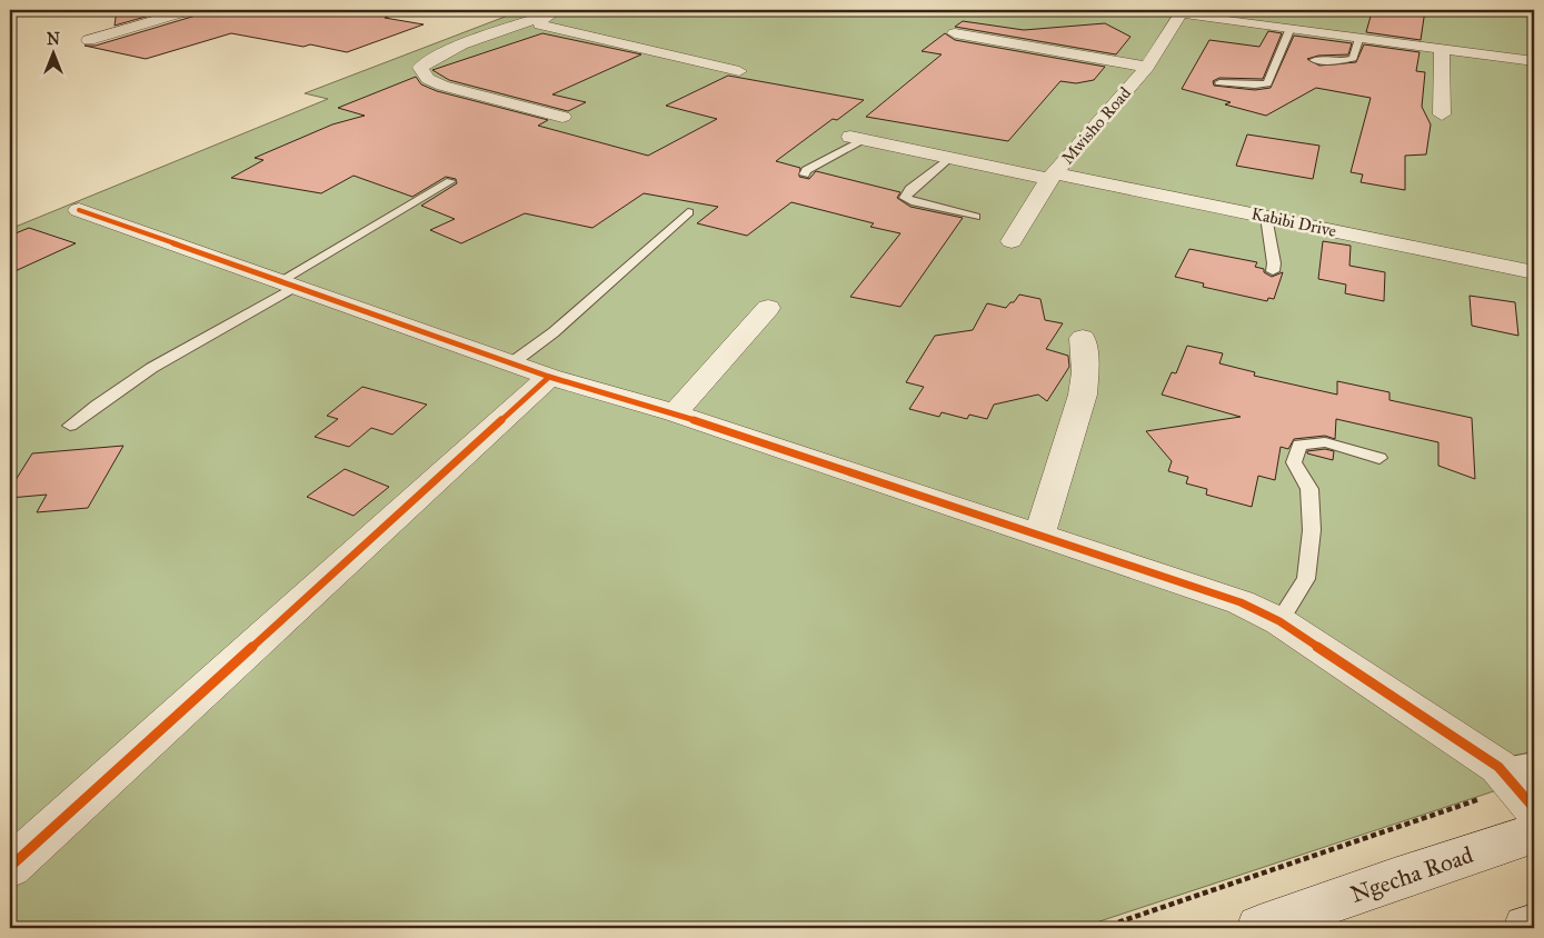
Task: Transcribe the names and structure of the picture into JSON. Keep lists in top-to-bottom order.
{
  "streets": {
    "street": ["Mwisho Road", "Kabibi Drive", "Ngecha Road"]
  },
  "crossings": [
    ["Mwisho Road", "Kabibi Drive"]
  ],
  "north": "top"
}
